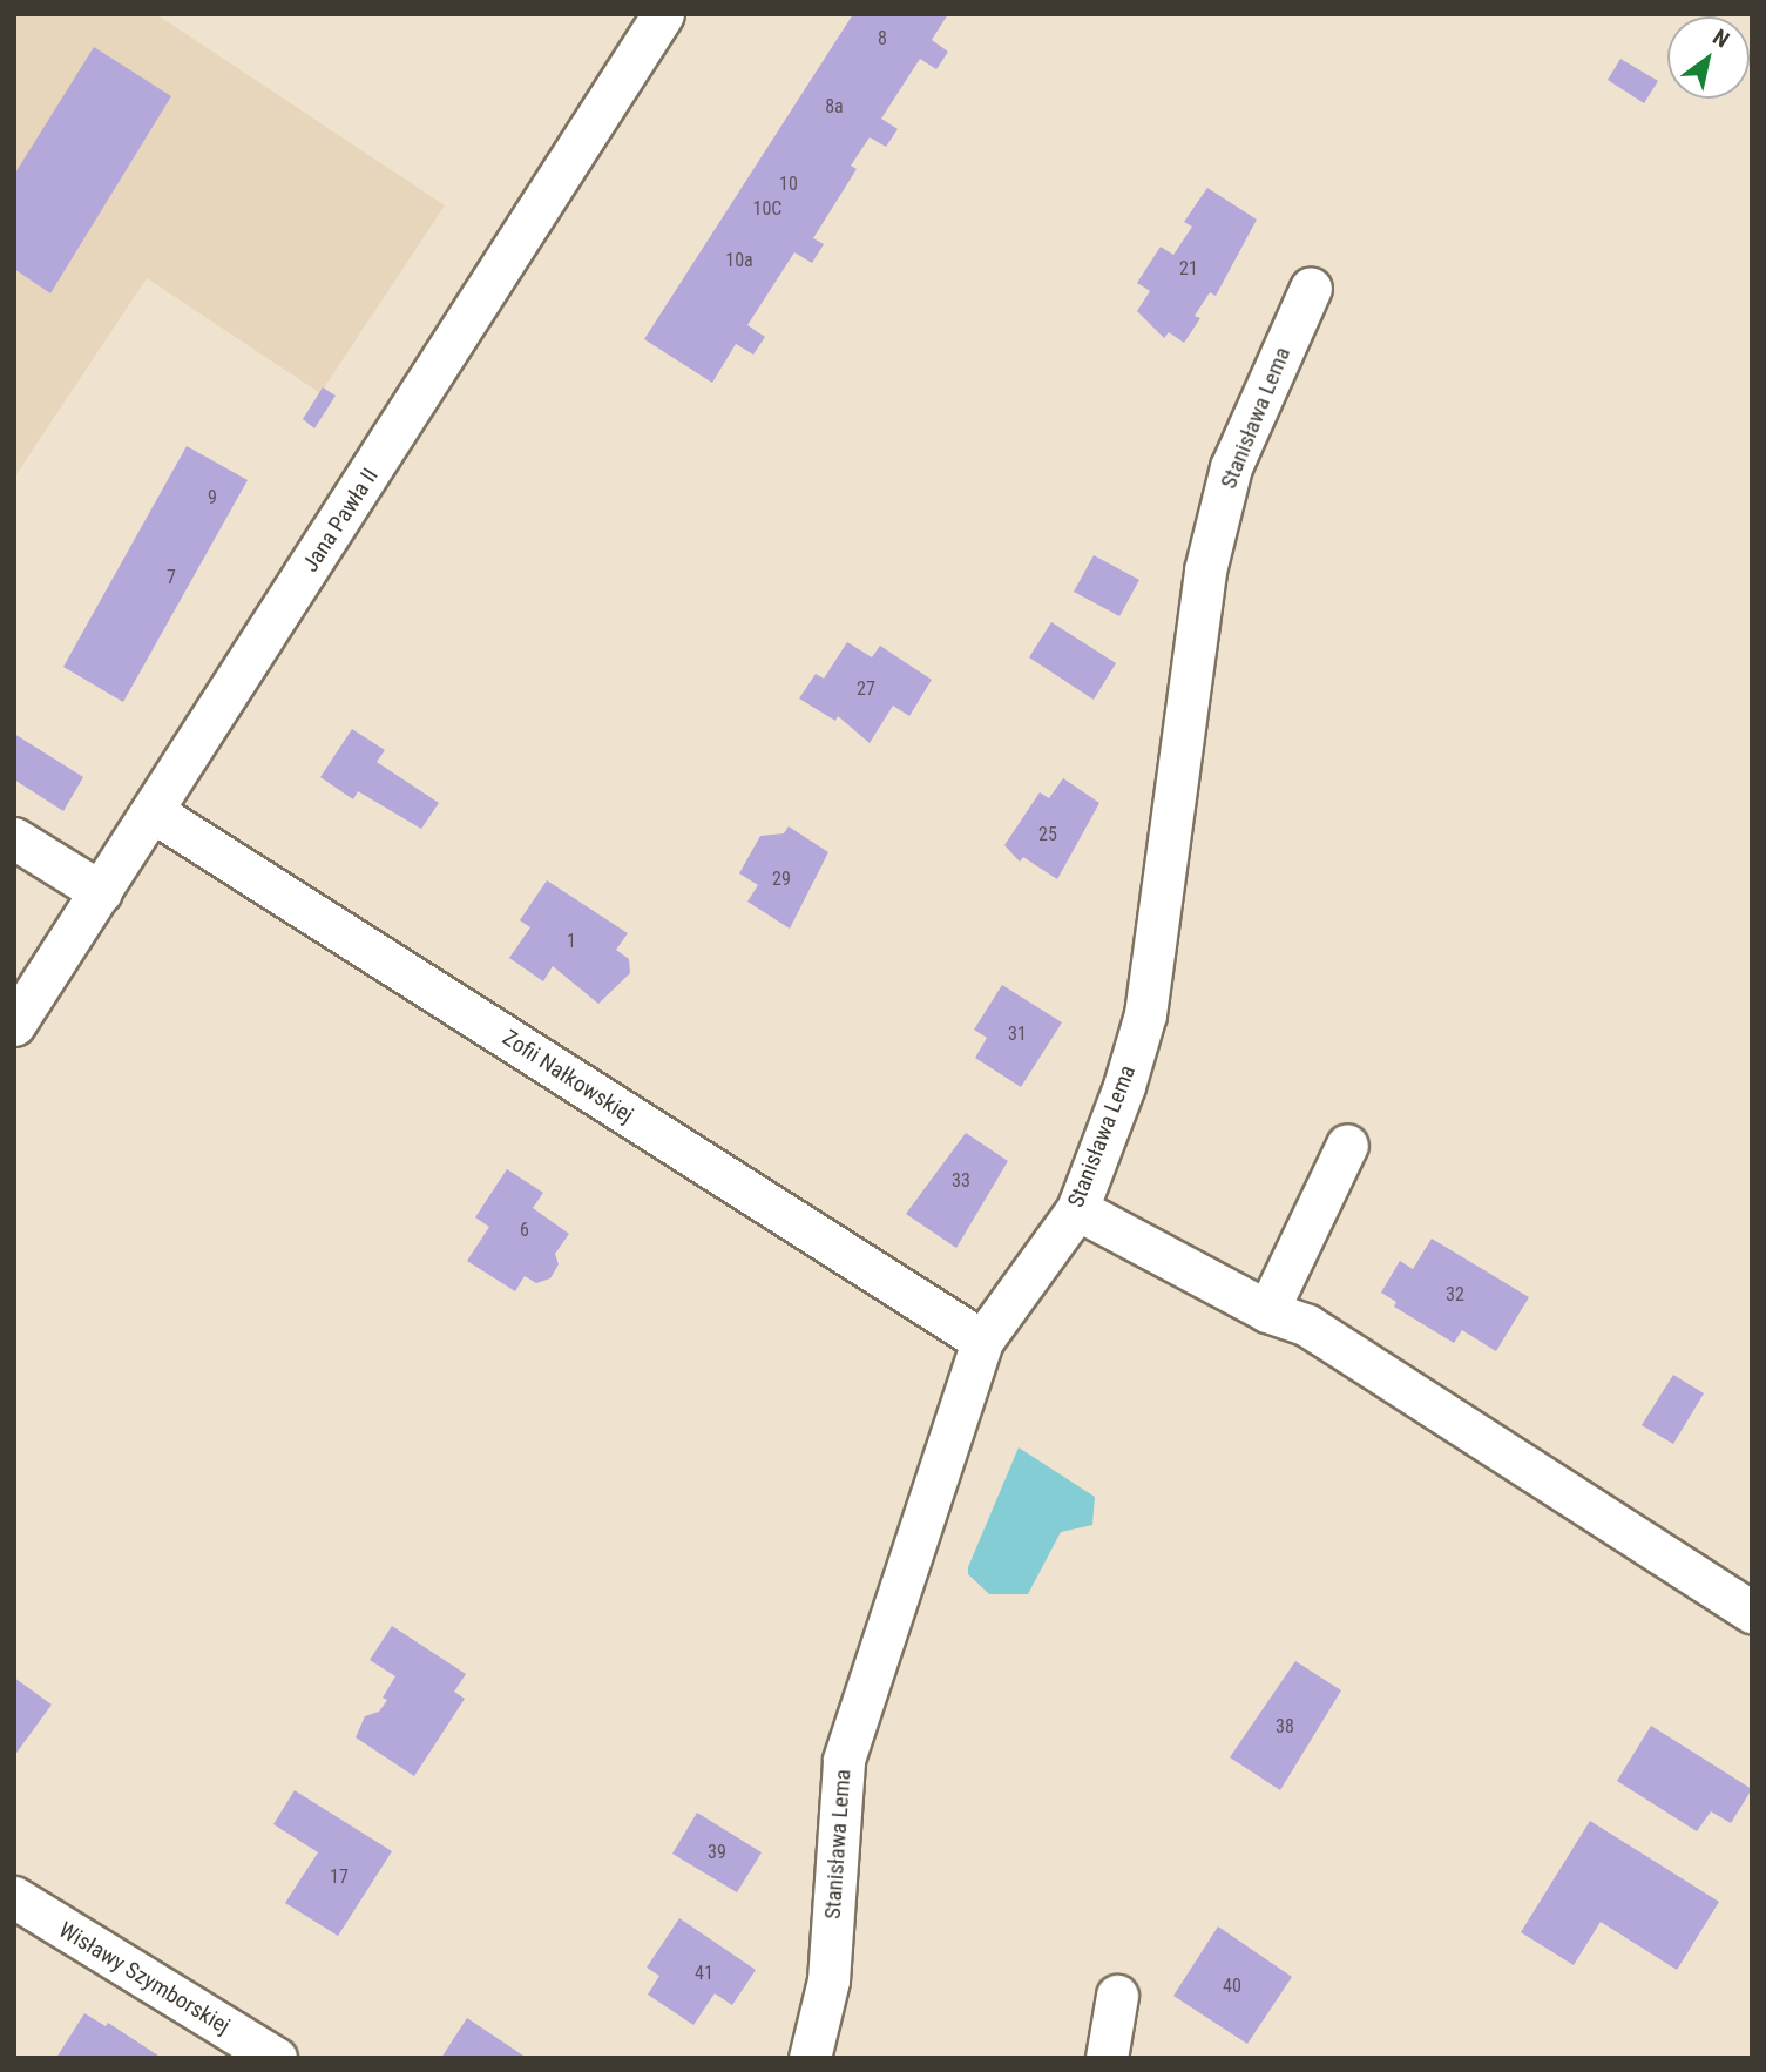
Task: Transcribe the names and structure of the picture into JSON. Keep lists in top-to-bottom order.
{
  "streets": {
    "street": [
      "Stanisława Lema",
      "Jana Pawła II",
      "Zofii Nałkowskiej",
      "Wisławy Szymborskiej"
    ]
  },
  "crossings": [
    ["Stanisława Lema", "Zofii Nałkowskiej"],
    ["Jana Pawła II", "Zofii Nałkowskiej"]
  ],
  "house_numbers": [
    "8",
    "8a",
    "10",
    "10C",
    "10a",
    "21",
    "9",
    "7",
    "27",
    "25",
    "29",
    "1",
    "31",
    "33",
    "6",
    "32",
    "38",
    "39",
    "17",
    "41",
    "40"
  ],
  "north": "top right"
}
